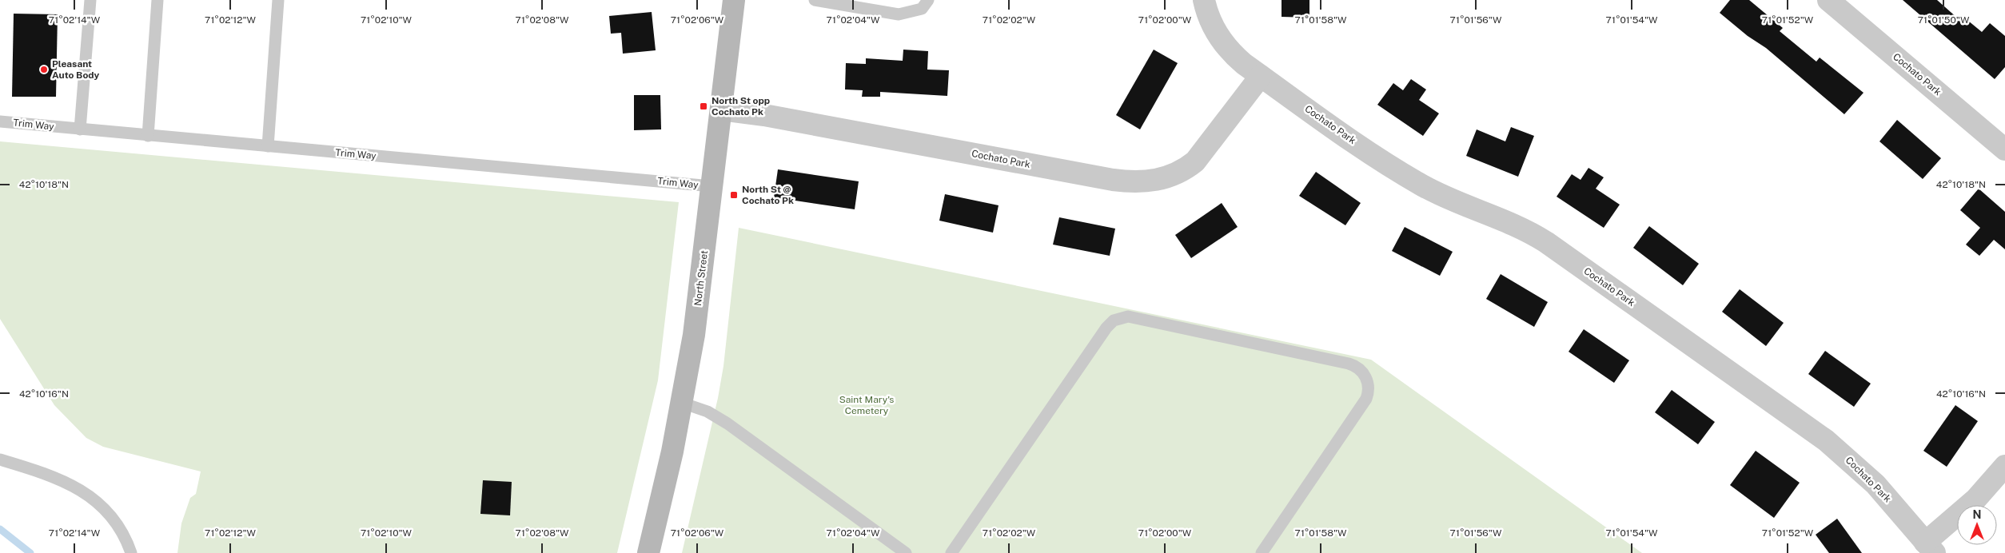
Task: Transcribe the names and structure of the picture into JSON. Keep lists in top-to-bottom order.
{
  "streets": {
    "main road": ["North Street"],
    "street": ["Cochato Park"],
    "lane": ["Trim Way"]
  },
  "crossings": [
    ["Cochato Park", "North Street"],
    ["Trim Way", "North Street"]
  ],
  "parks": ["Saint Mary's Cemetery"],
  "places": {
    "other": ["Pleasant Auto Body"],
    "transit": ["North St opp Cochato Pk", "North St @ Cochato Pk"]
  },
  "north": "top",
  "coordinates": [
    "71°02'14\"W",
    "71°02'12\"W",
    "71°02'10\"W",
    "71°02'08\"W",
    "71°02'06\"W",
    "71°02'04\"W",
    "71°02'02\"W",
    "71°02'00\"W",
    "71°01'58\"W",
    "71°01'56\"W",
    "71°01'54\"W",
    "71°01'52\"W",
    "71°01'50\"W",
    "42°10'18\"N",
    "42°10'16\"N"
  ]
}
